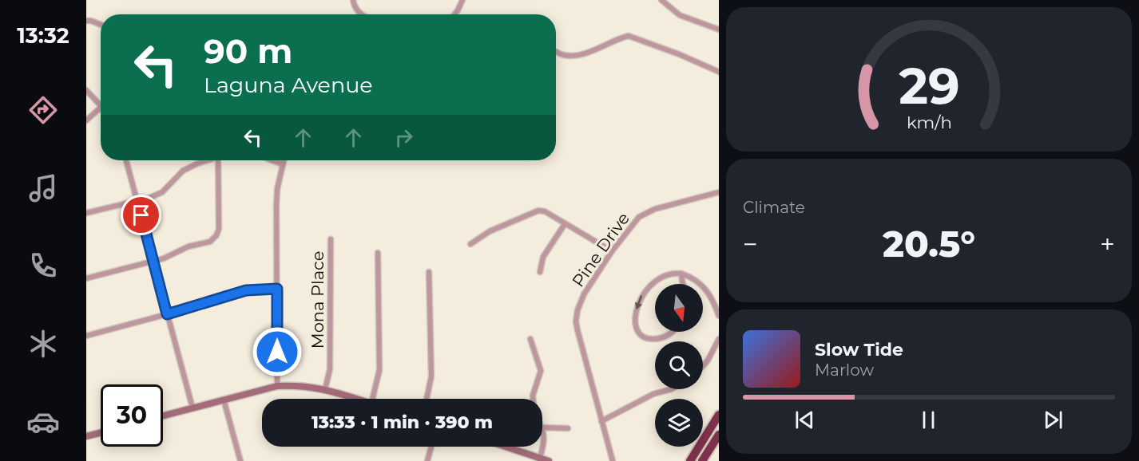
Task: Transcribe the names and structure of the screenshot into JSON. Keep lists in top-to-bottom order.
{
  "streets": {
    "street": ["Pine Drive", "Mona Place"]
  },
  "north": "bottom",
  "page": {
    "tabs": "13:32",
    "turn": ["90 m", "Laguna Avenue"],
    "tile": "Climate",
    "heat": ["−", "20.5°", "+"],
    "song": ["Slow Tide", "Marlow"],
    "limit": "30",
    "trip": "13:33 · 1 min · 390 m",
    "gauge": ["29", "km/h"]
  }
}
